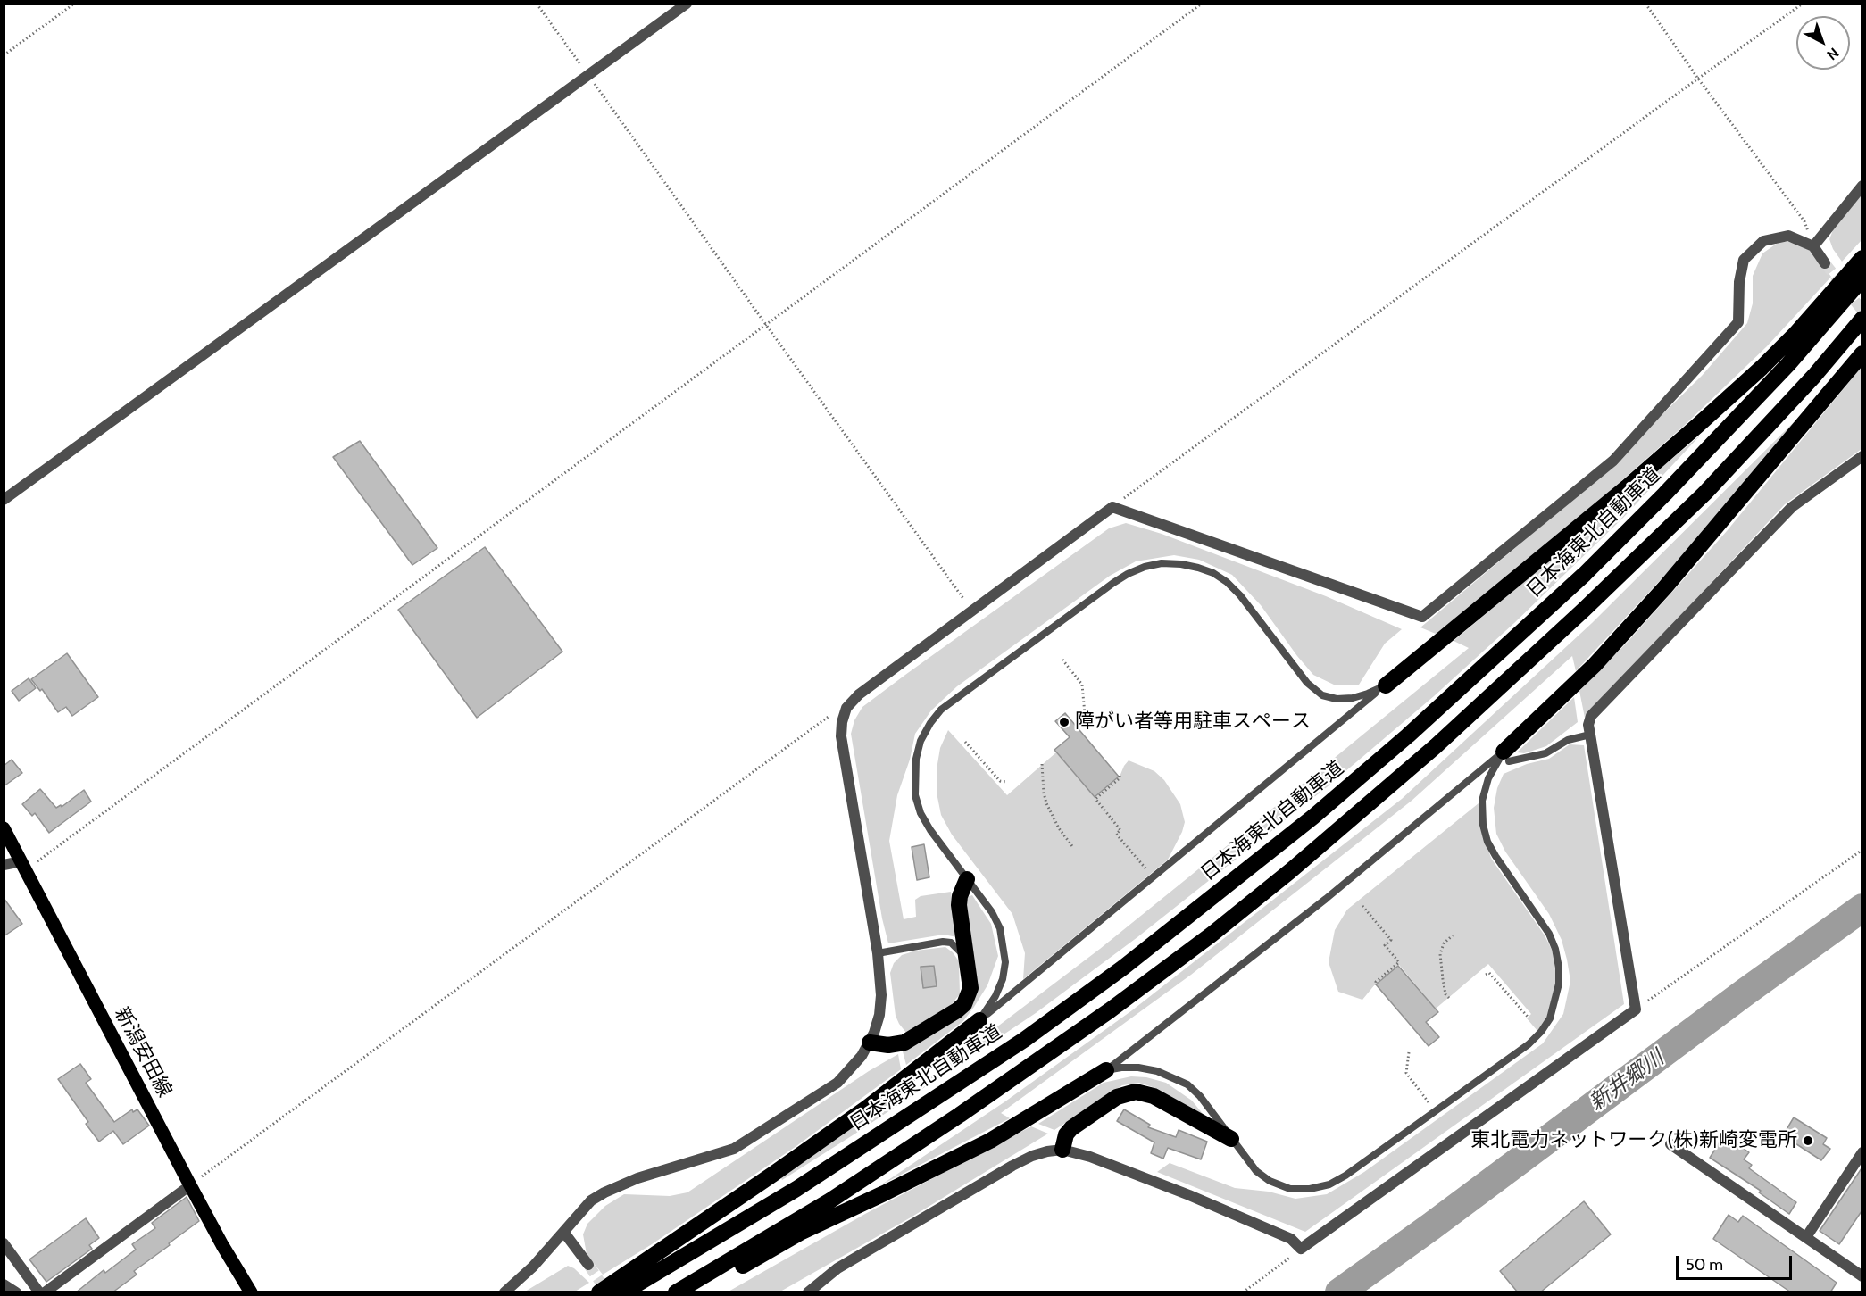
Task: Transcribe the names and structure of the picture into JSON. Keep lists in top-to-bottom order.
{
  "streets": {
    "highway": ["日本海東北自動車道"],
    "main road": ["新潟安田線"]
  },
  "water": ["新井郷川"],
  "places": ["障がい者等用駐車スペース", "東北電力ネットワーク(株)新崎変電所"],
  "scale_bar": "50 m",
  "north": "bottom right"
}
